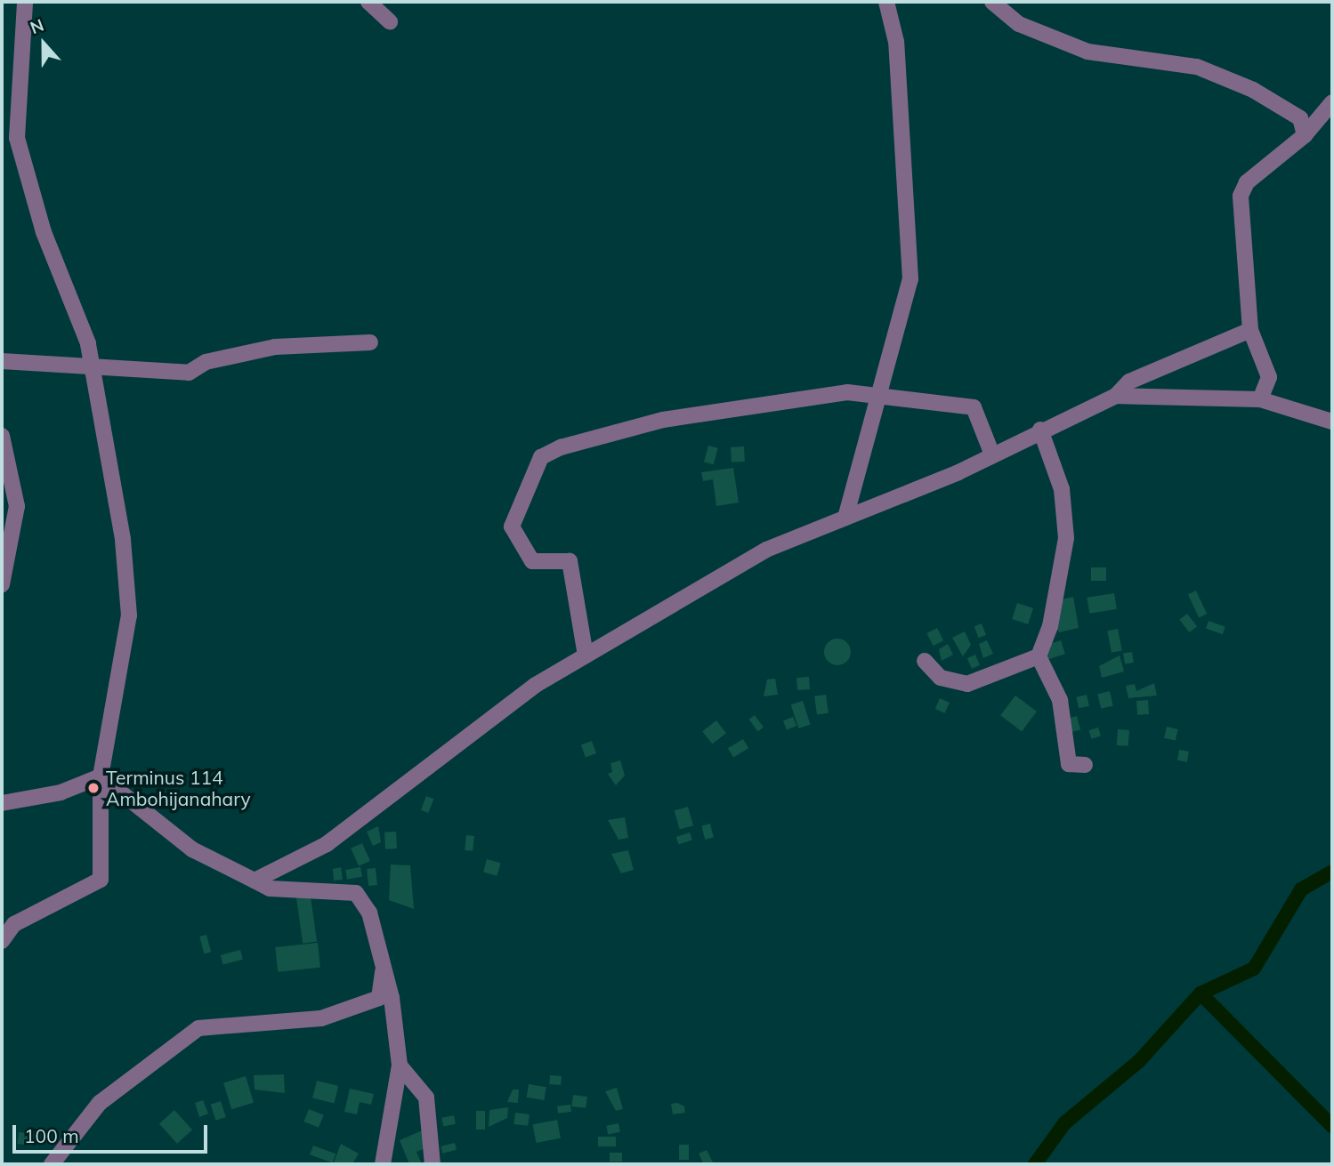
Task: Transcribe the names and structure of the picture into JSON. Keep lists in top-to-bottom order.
{
  "places": ["Terminus 114 Ambohijanahary"],
  "scale_bar": "100 m",
  "north": "top"
}
